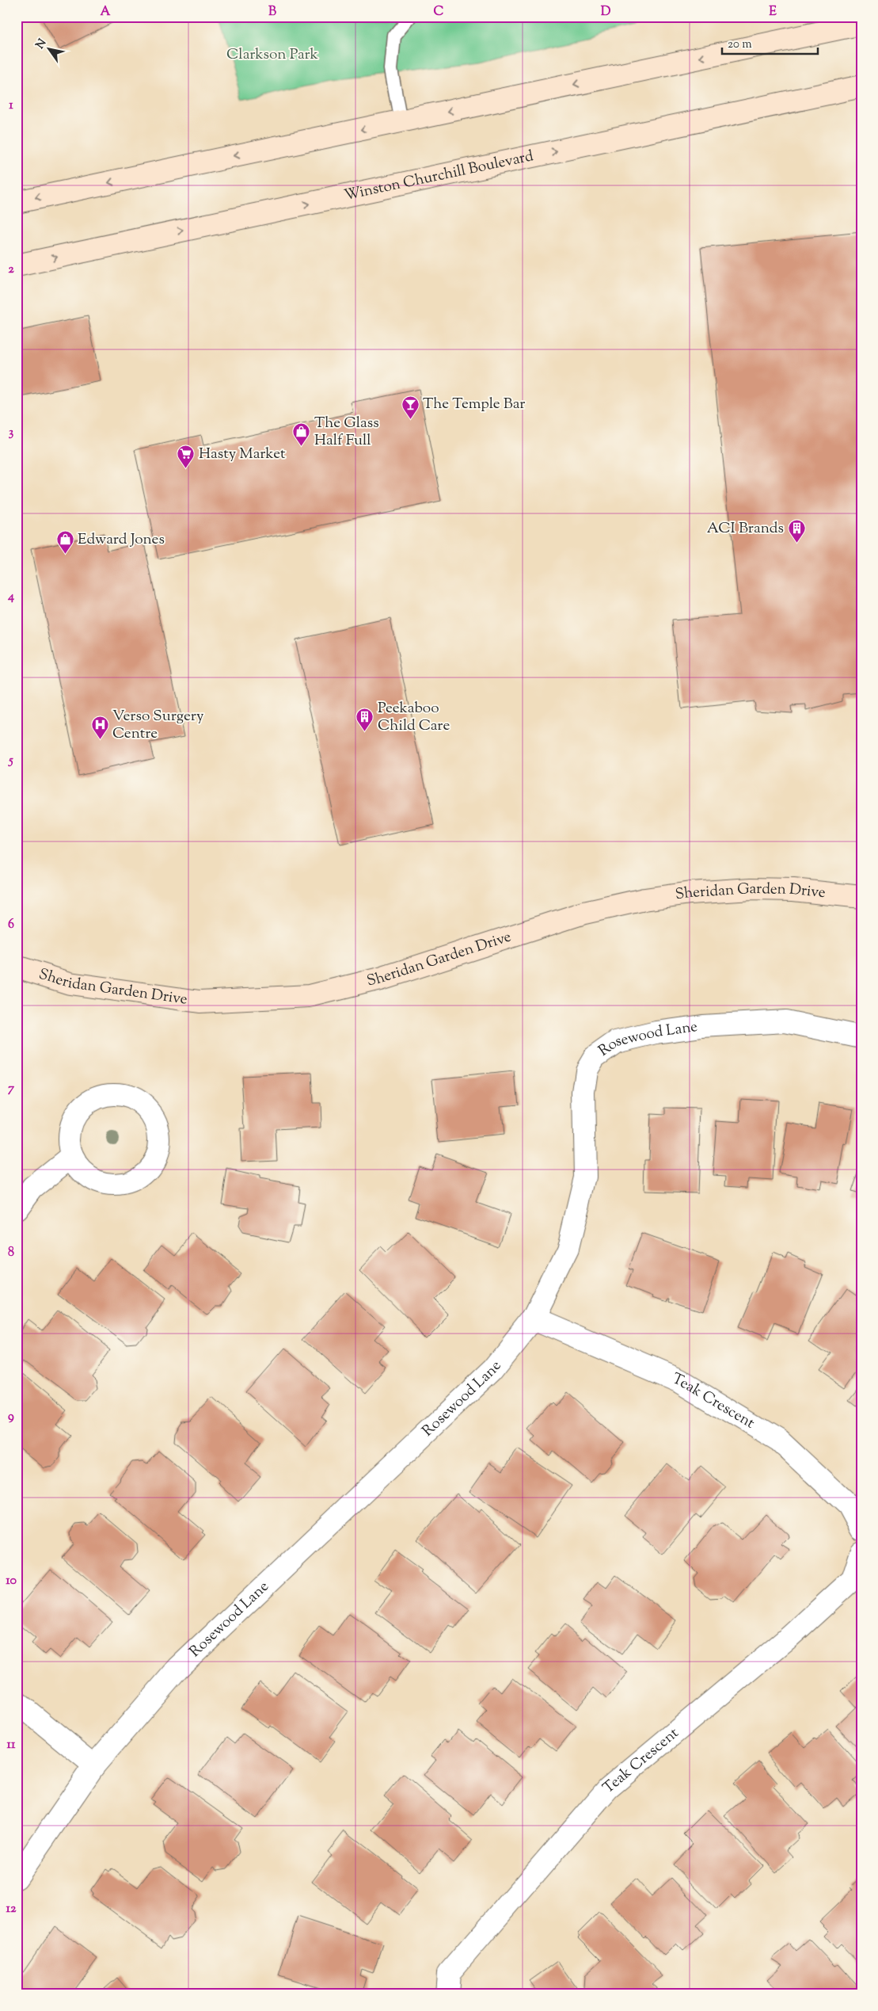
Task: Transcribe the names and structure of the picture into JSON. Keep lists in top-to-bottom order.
{
  "streets": {
    "main road": ["Winston Churchill Boulevard", "Sheridan Garden Drive"],
    "street": ["Rosewood Lane", "Teak Crescent"]
  },
  "crossings": [
    ["Rosewood Lane", "Teak Crescent"]
  ],
  "parks": ["Clarkson Park"],
  "places": {
    "bar": ["The Temple Bar"],
    "shop": ["The Glass Half Full", "Edward Jones"],
    "supermarket": ["Hasty Market"],
    "building": ["ACI Brands", "Peekaboo Child Care"],
    "hospital": ["Verso Surgery Centre"]
  },
  "scale_bar": "20 m",
  "north": "top left",
  "grid": {
    "columns": [
      "A",
      "B",
      "C",
      "D",
      "E"
    ],
    "rows": [
      "1",
      "2",
      "3",
      "4",
      "5",
      "6",
      "7",
      "8",
      "9",
      "10",
      "11",
      "12"
    ]
  }
}
